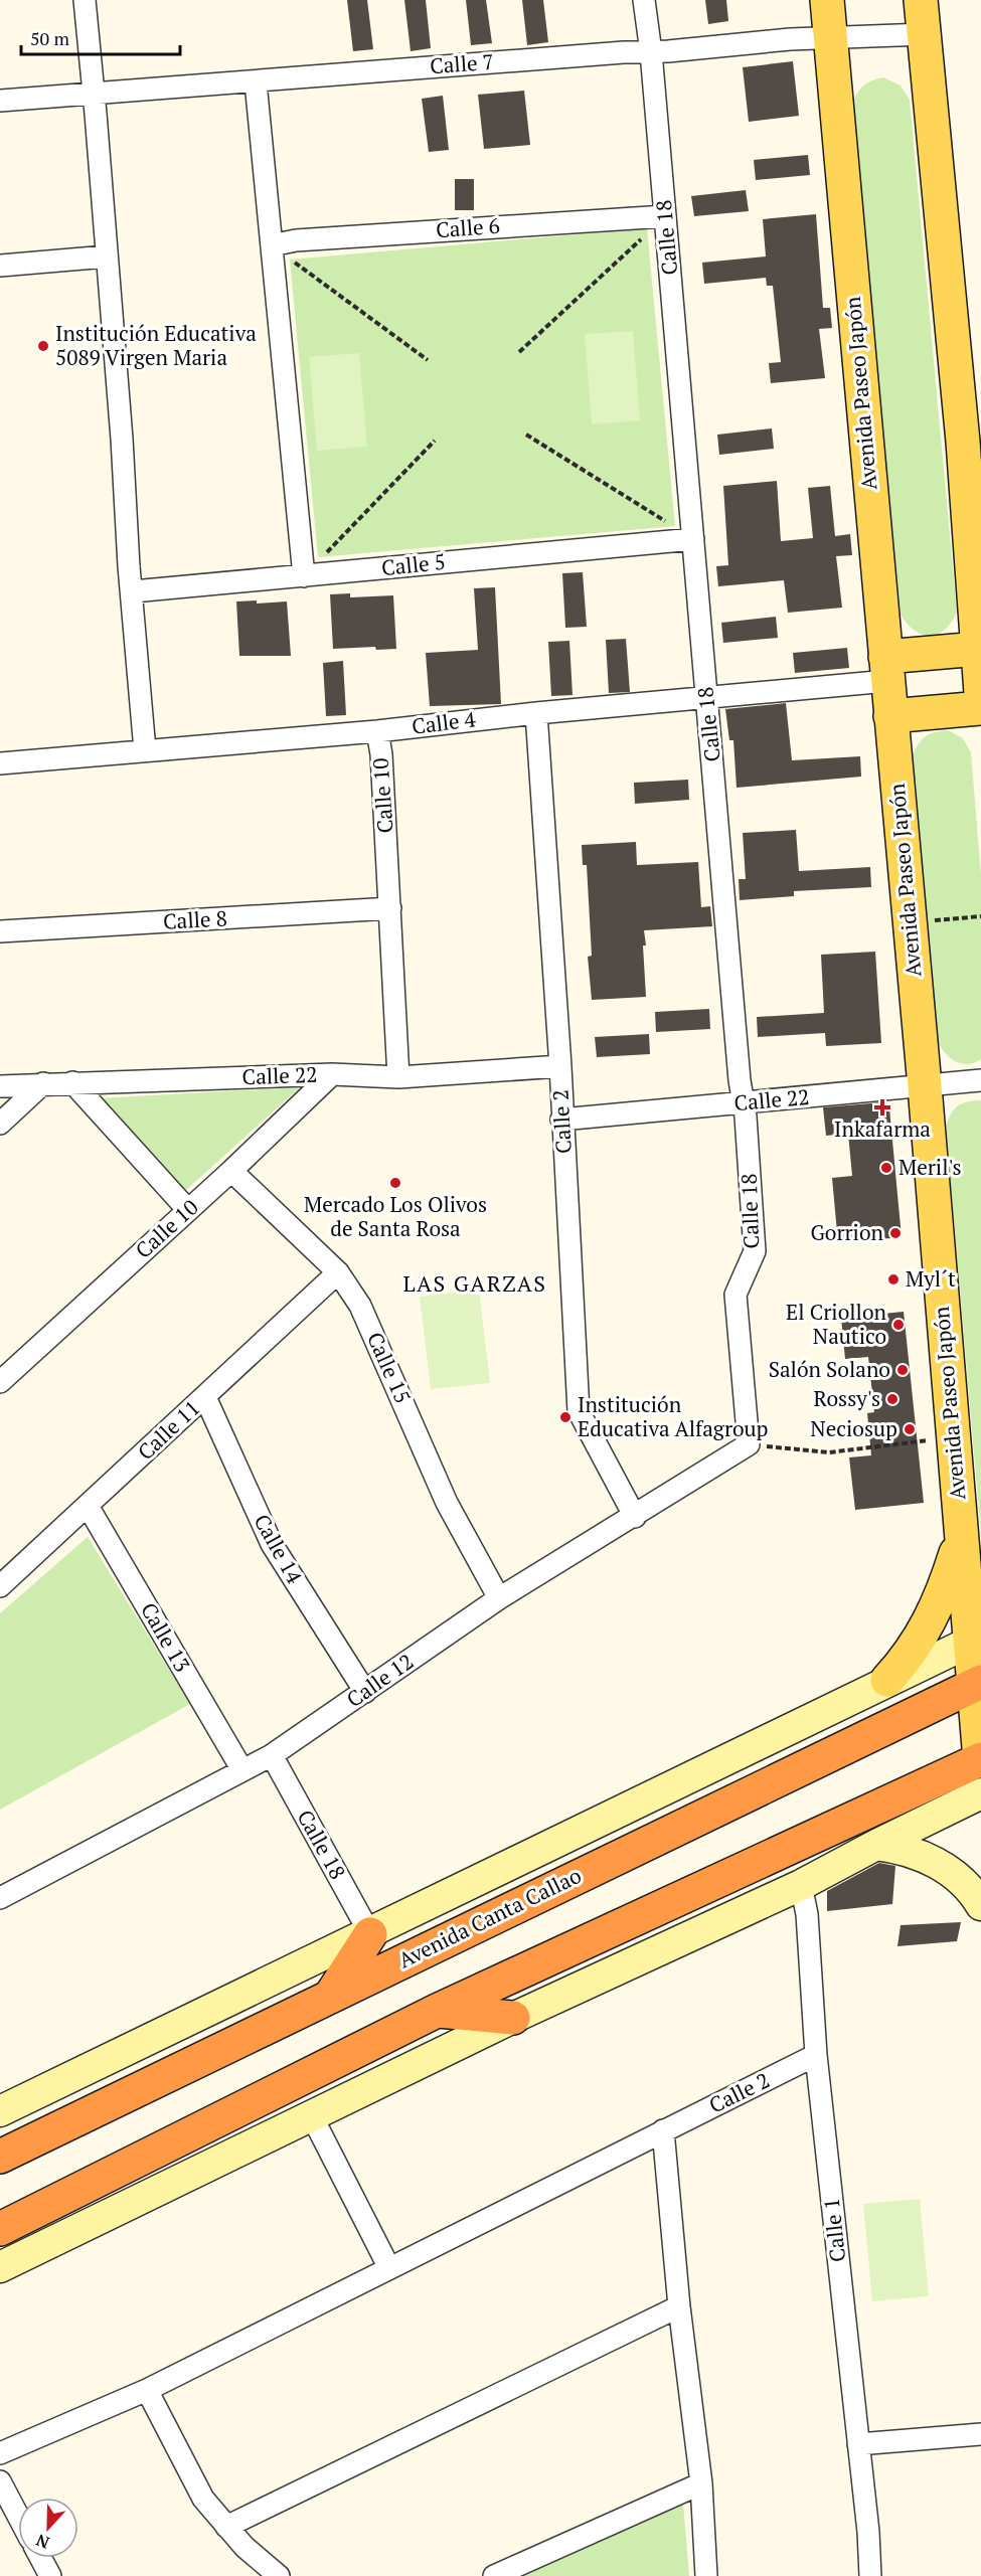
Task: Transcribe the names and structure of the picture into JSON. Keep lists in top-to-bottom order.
{
  "streets": {
    "highway": ["Avenida Canta Callao"],
    "main road": ["Avenida Paseo Japón"],
    "street": [
      "Calle 7",
      "Calle 6",
      "Calle 18",
      "Calle 5",
      "Calle 4",
      "Calle 10",
      "Calle 8",
      "Calle 22",
      "Calle 2",
      "Calle 15",
      "Calle 11",
      "Calle 14",
      "Calle 13",
      "Calle 12",
      "Calle 1"
    ]
  },
  "crossings": [
    ["Calle 7", "Calle 18"],
    ["Calle 7", "Avenida Paseo Japón"],
    ["Calle 6", "Calle 18"],
    ["Calle 18", "Calle 5"],
    ["Calle 18", "Calle 4"],
    ["Calle 18", "Calle 22"],
    ["Calle 18", "Calle 12"],
    ["Calle 18", "Avenida Canta Callao"],
    ["Avenida Paseo Japón", "Calle 4"],
    ["Avenida Paseo Japón", "Calle 22"],
    ["Avenida Paseo Japón", "Avenida Canta Callao"],
    ["Calle 4", "Calle 10"],
    ["Calle 4", "Calle 2"],
    ["Calle 10", "Calle 8"],
    ["Calle 10", "Calle 22"],
    ["Calle 10", "Calle 15"],
    ["Calle 22", "Calle 2"],
    ["Calle 2", "Calle 12"],
    ["Calle 2", "Calle 1"],
    ["Calle 15", "Calle 11"],
    ["Calle 15", "Calle 12"],
    ["Calle 11", "Calle 14"],
    ["Calle 11", "Calle 13"],
    ["Calle 14", "Calle 12"],
    ["Calle 13", "Calle 12"]
  ],
  "districts": ["LAS GARZAS"],
  "places": {
    "other": [
      "Institución Educativa 5089 Virgen Maria",
      "Meril's",
      "Mercado Los Olivos de Santa Rosa",
      "Gorrion",
      "Myl´t",
      "El Criollon Nautico",
      "Salón Solano",
      "Rossy's",
      "Institución Educativa Alfagroup",
      "Neciosup"
    ],
    "health": ["Inkafarma"]
  },
  "scale_bar": "50 m",
  "north": "bottom"
}
